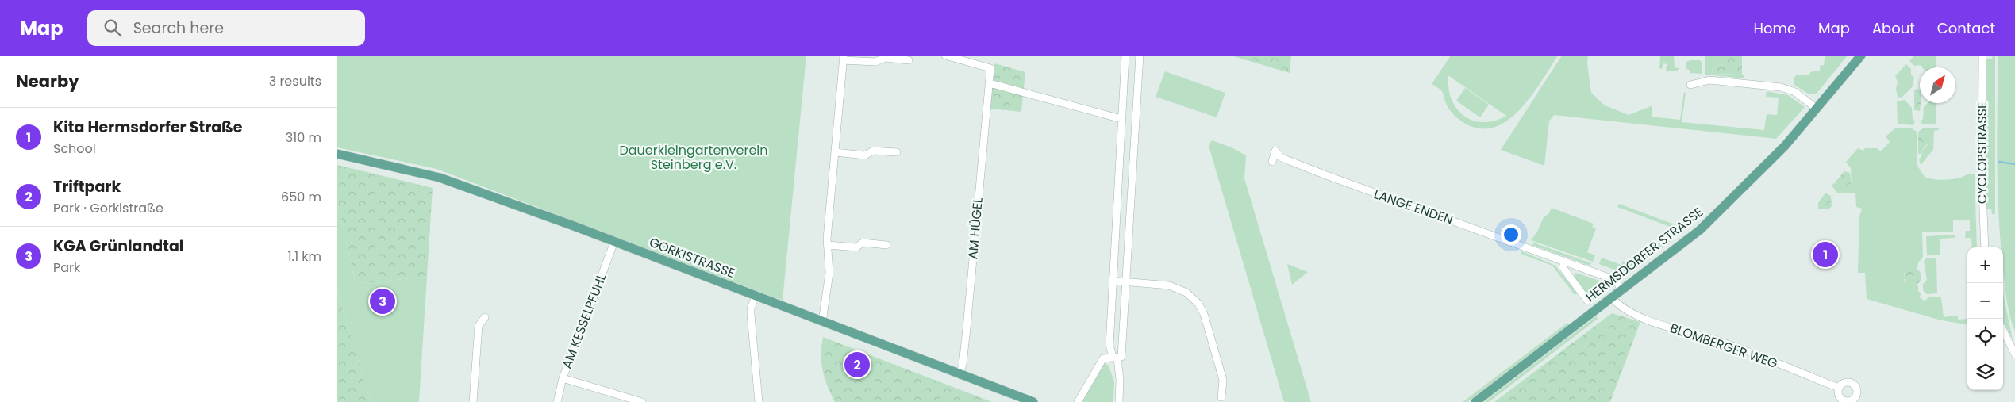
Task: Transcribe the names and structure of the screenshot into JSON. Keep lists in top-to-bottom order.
{
  "streets": {
    "main road": ["HERMSDORFER STRASSE", "GORKISTRASSE"],
    "street": [
      "CYCLOPSTRASSE",
      "LANGE ENDEN",
      "AM HÜGEL",
      "AM KESSELPFUHL",
      "BLOMBERGER WEG"
    ]
  },
  "crossings": [
    ["LANGE ENDEN", "HERMSDORFER STRASSE"],
    ["AM HÜGEL", "GORKISTRASSE"],
    ["HERMSDORFER STRASSE", "BLOMBERGER WEG"],
    ["GORKISTRASSE", "AM KESSELPFUHL"]
  ],
  "parks": ["Dauerkleingartenverein Steinberg e.V."],
  "north": "top right",
  "page": {
    "header": "Map",
    "search": "Search here",
    "nav": [
      "Home",
      "Map",
      "About",
      "Contact"
    ],
    "heading": ["Nearby", "3 results"],
    "list": [
      {
        "mark": "1",
        "name": "Kita Hermsdorfer Straße",
        "note": "School",
        "value": "310 m"
      },
      {
        "mark": "2",
        "name": "Triftpark",
        "note": "Park · Gorkistraße",
        "value": "650 m"
      },
      {
        "mark": "3",
        "name": "KGA Grünlandtal",
        "note": "Park",
        "value": "1.1 km"
      }
    ],
    "pins": ["1", "3", "2"],
    "map_buttons": ["+", "−"]
  }
}
